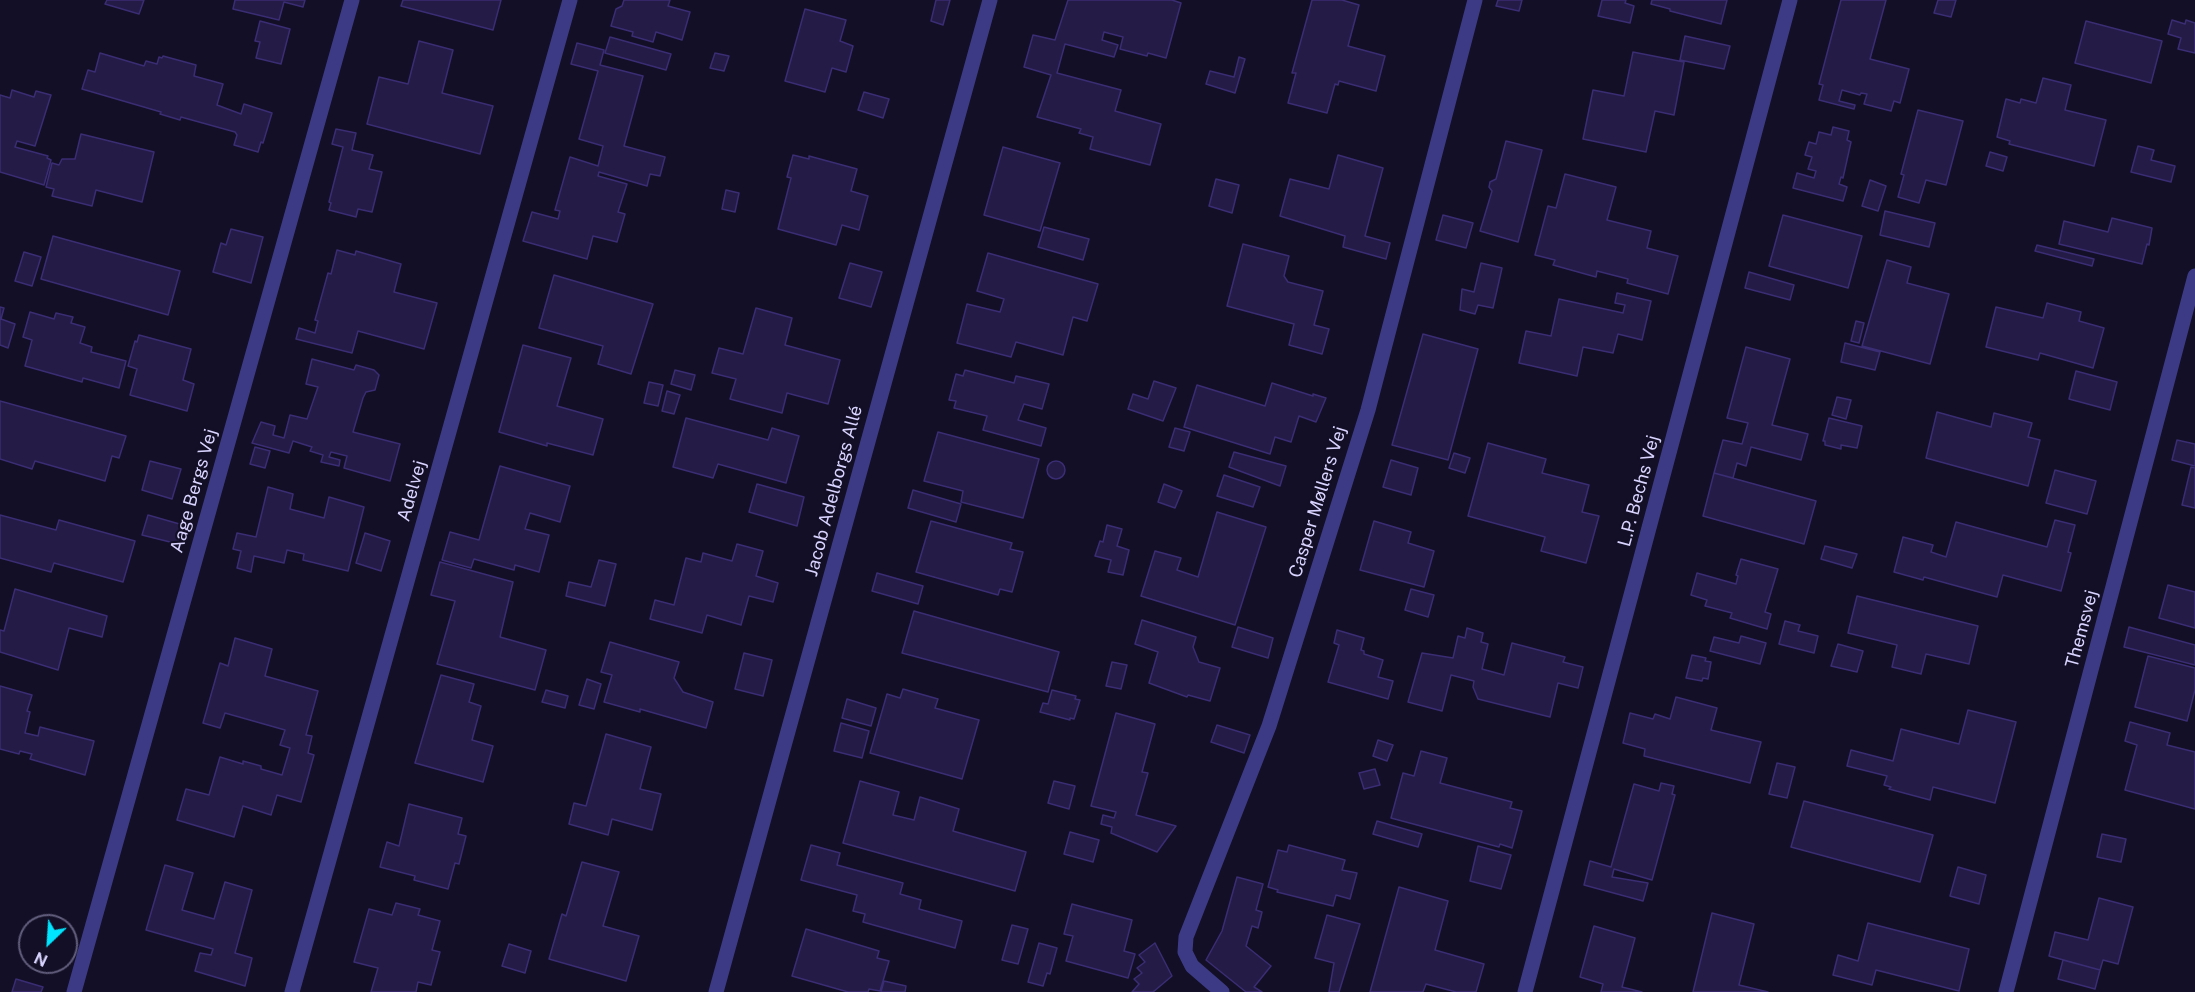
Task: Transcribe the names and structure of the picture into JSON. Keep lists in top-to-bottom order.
{
  "streets": {
    "street": [
      "Aage Bergs Vej",
      "Adelvej",
      "Jacob Adelborgs Allé",
      "L.P. Bechs Vej",
      "Casper Møllers Vej",
      "Themsvej"
    ]
  },
  "north": "bottom left"
}
